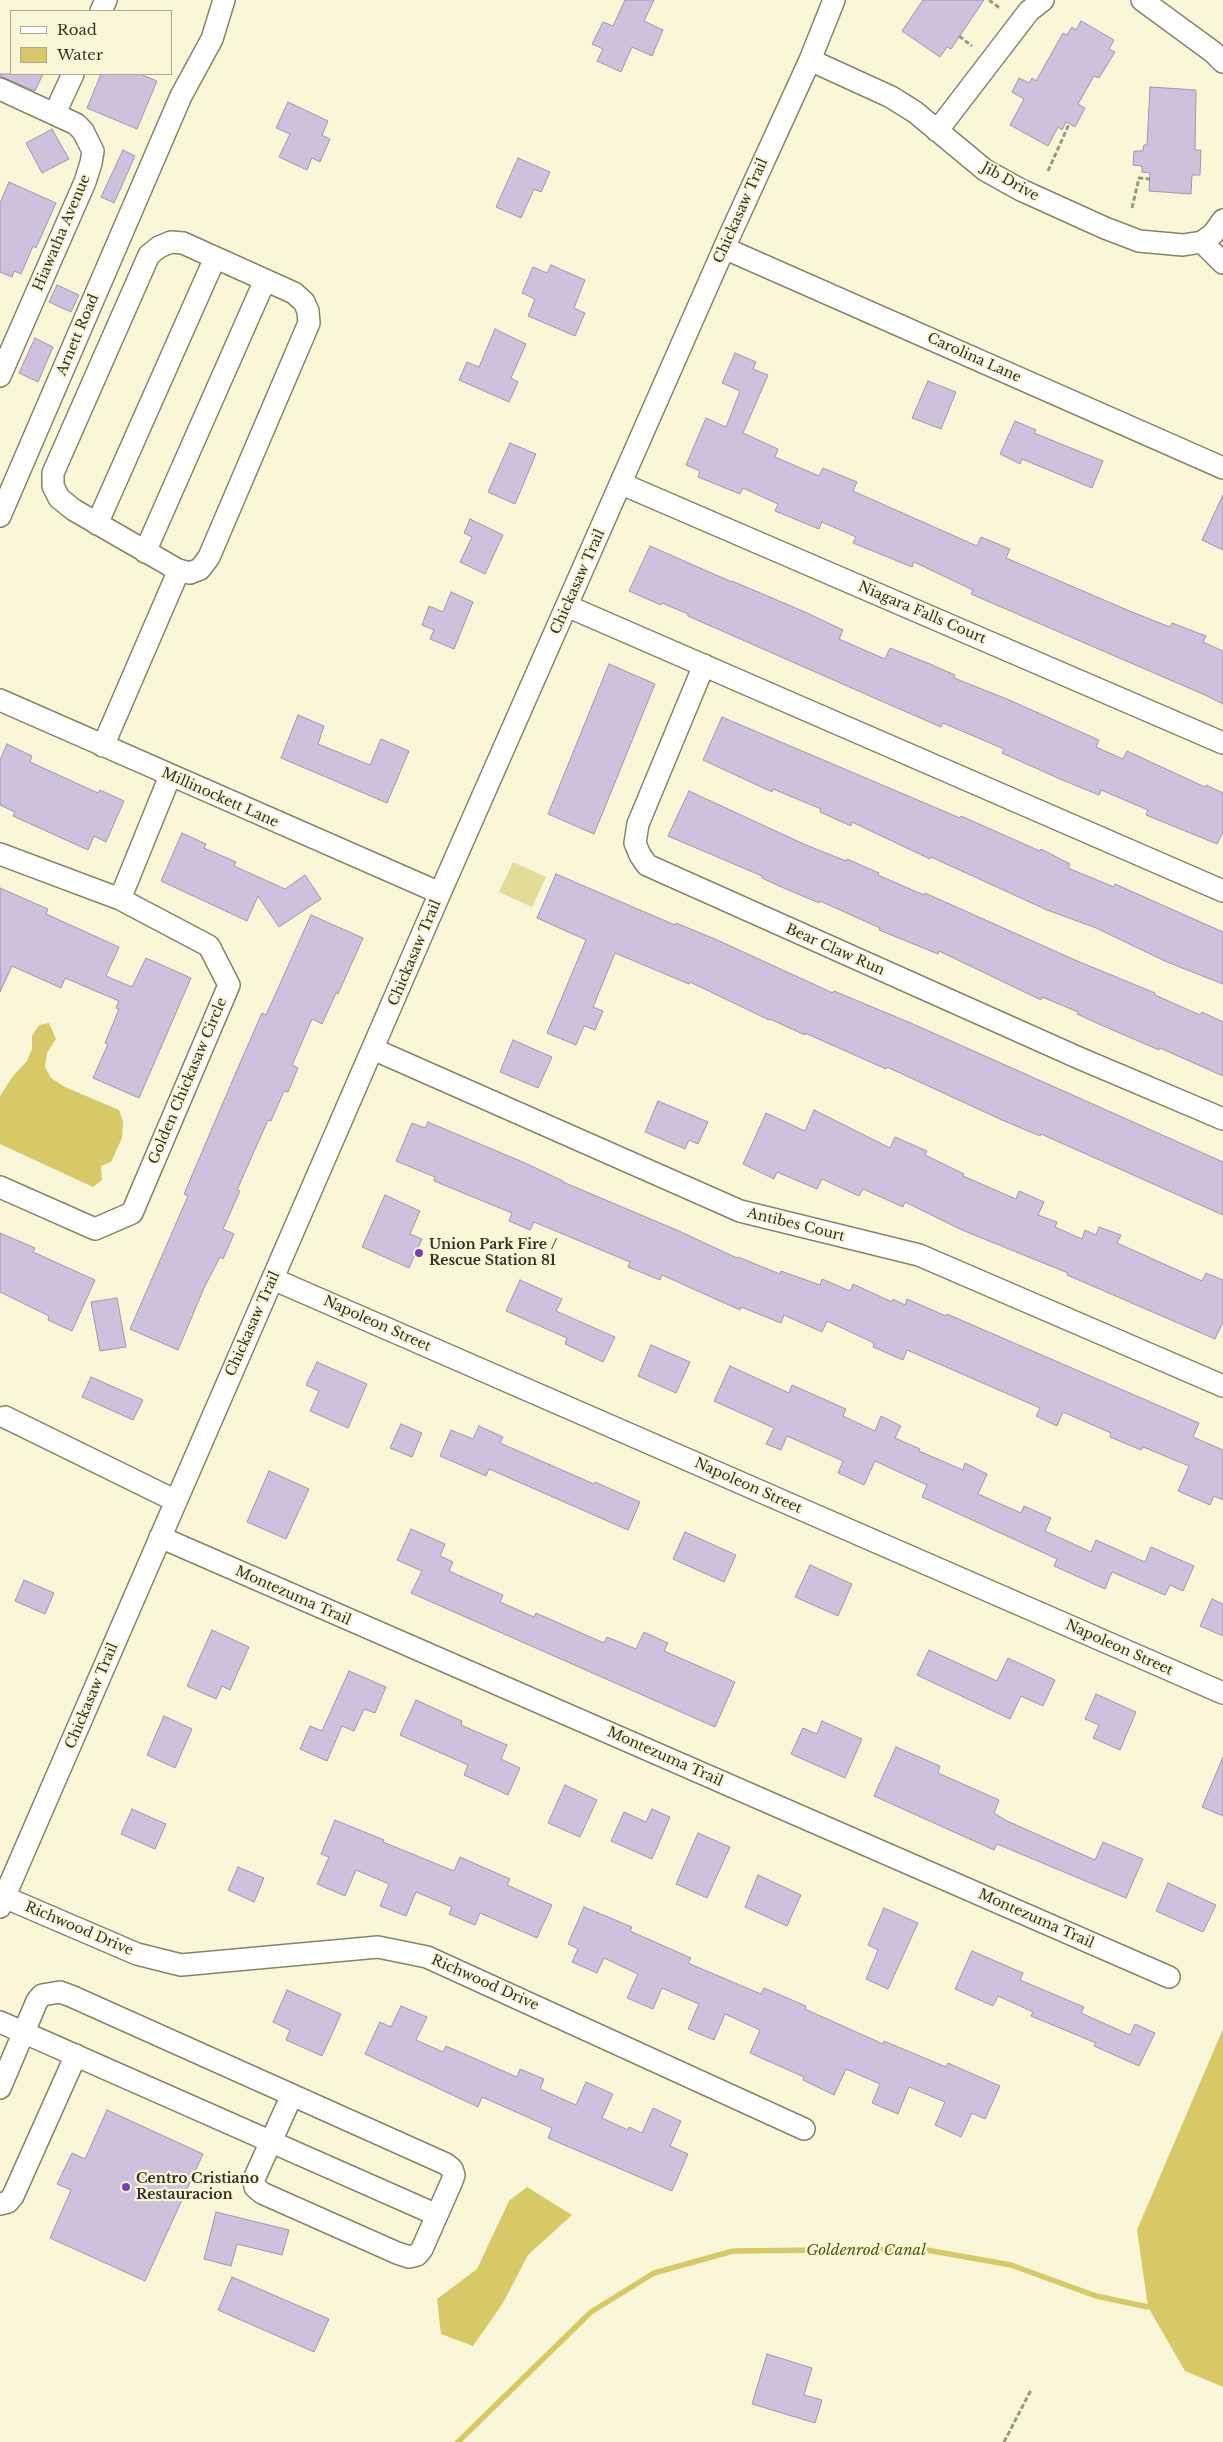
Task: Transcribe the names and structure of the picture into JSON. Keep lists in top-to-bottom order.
{
  "streets": {
    "street": [
      "Jib Drive",
      "Chickasaw Trail",
      "Hiawatha Avenue",
      "Arnett Road",
      "Carolina Lane",
      "Niagara Falls Court",
      "Millinockett Lane",
      "Bear Claw Run",
      "Golden Chickasaw Circle",
      "Antibes Court",
      "Napoleon Street",
      "Montezuma Trail",
      "Richwood Drive"
    ]
  },
  "crossings": [
    ["Jib Drive", "Chickasaw Trail"],
    ["Chickasaw Trail", "Carolina Lane"],
    ["Chickasaw Trail", "Niagara Falls Court"],
    ["Chickasaw Trail", "Millinockett Lane"],
    ["Chickasaw Trail", "Antibes Court"],
    ["Chickasaw Trail", "Napoleon Street"],
    ["Chickasaw Trail", "Montezuma Trail"],
    ["Chickasaw Trail", "Richwood Drive"]
  ],
  "water": ["Goldenrod Canal"],
  "places": ["Union Park Fire / Rescue Station 81", "Centro Cristiano Restauracion"],
  "legend": ["Road", "Water"]
}
